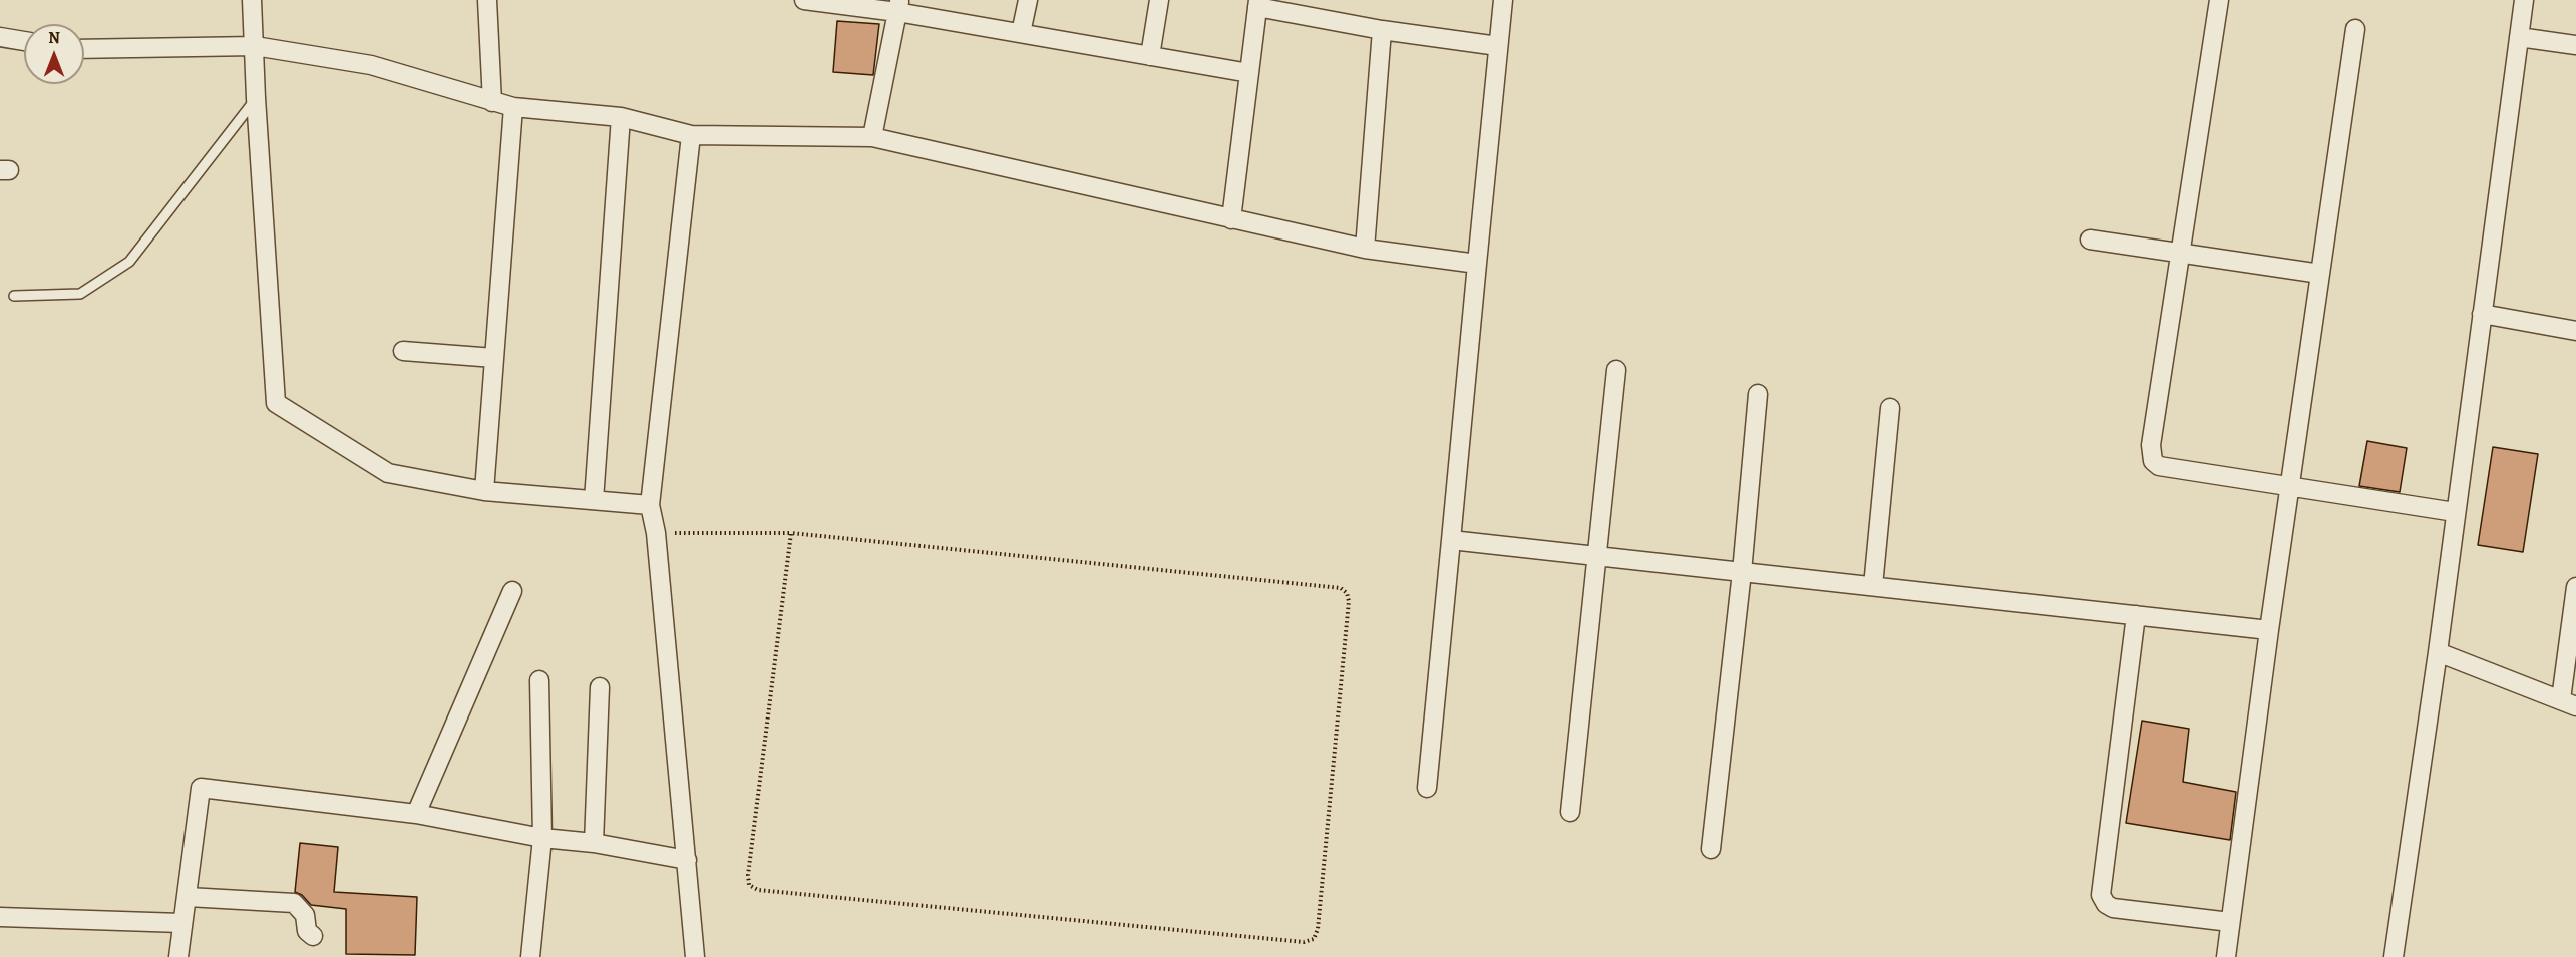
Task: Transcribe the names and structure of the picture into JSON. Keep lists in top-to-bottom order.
{
  "north": "top"
}
